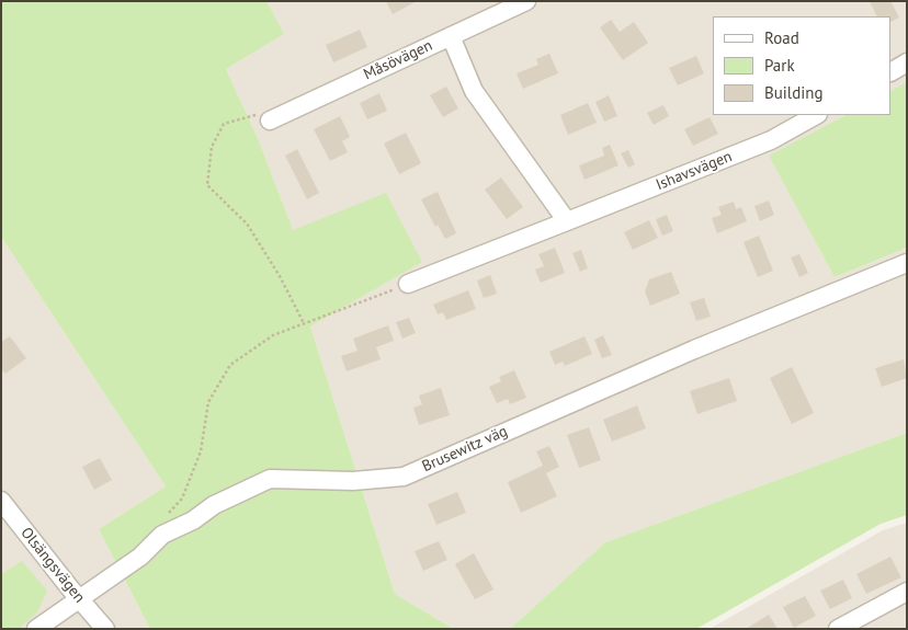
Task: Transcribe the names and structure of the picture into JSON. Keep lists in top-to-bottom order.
{
  "streets": {
    "street": [
      "Måsövägen",
      "Ishavsvägen",
      "Brusewitz väg",
      "Olsängsvägen"
    ]
  },
  "crossings": [
    ["Brusewitz väg", "Olsängsvägen"]
  ],
  "legend": ["Road", "Park", "Building"]
}
